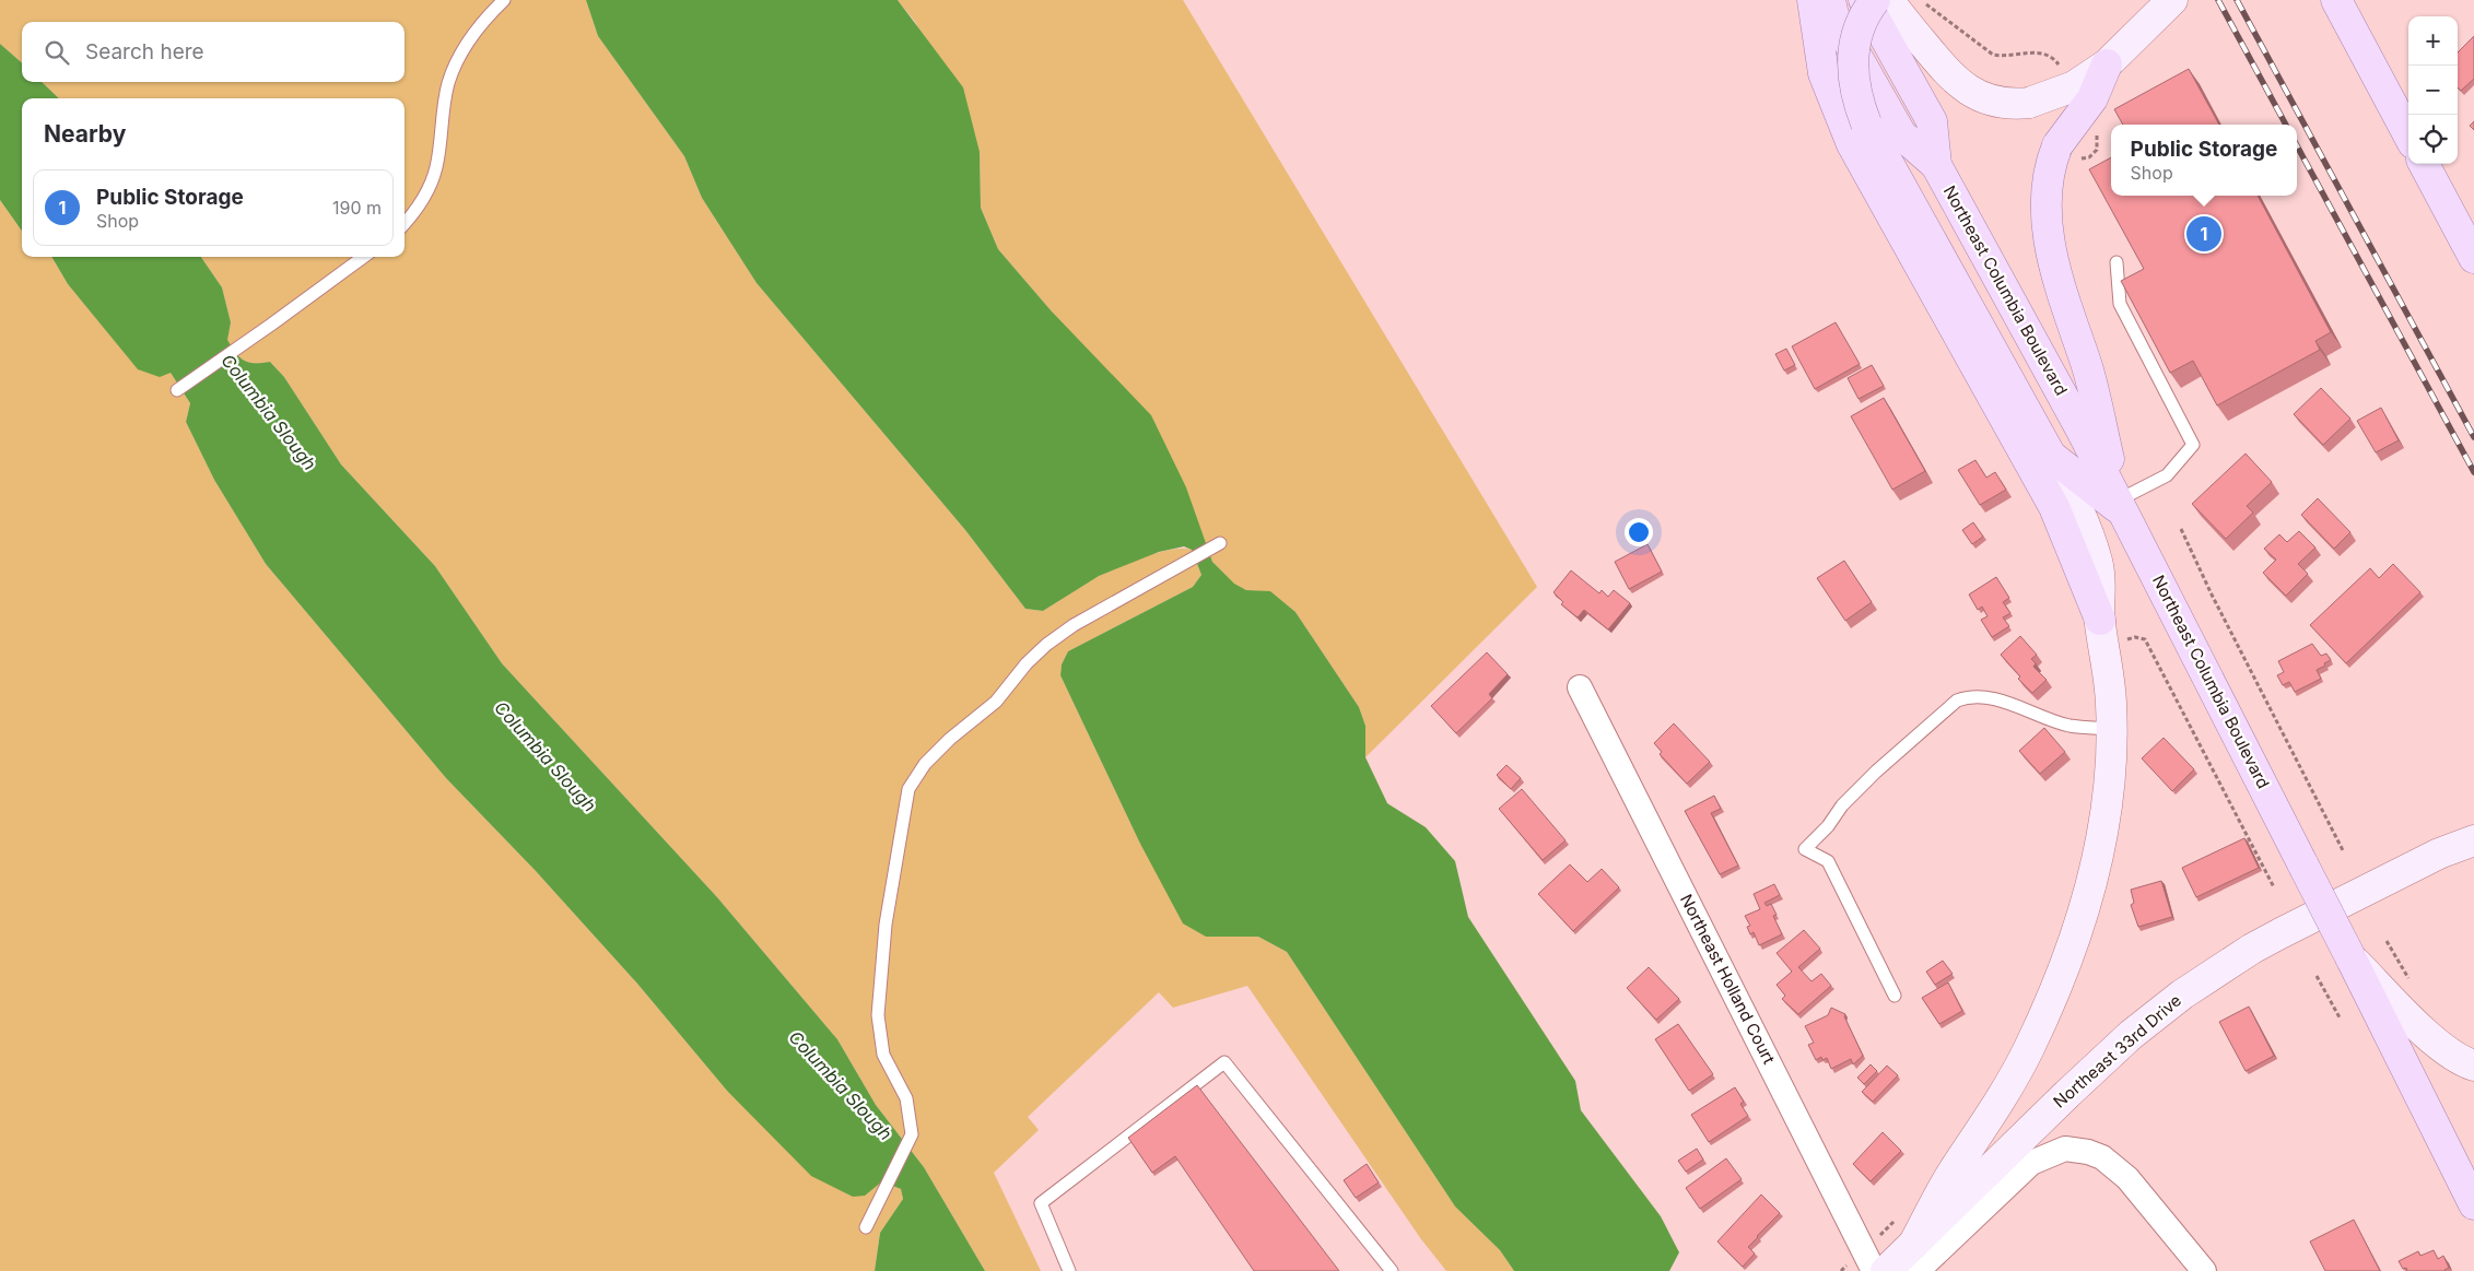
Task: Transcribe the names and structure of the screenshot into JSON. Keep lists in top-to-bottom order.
{
  "streets": {
    "main road": ["Northeast Columbia Boulevard", "Northeast 33rd Drive"],
    "street": ["Northeast Holland Court"]
  },
  "water": ["Columbia Slough"],
  "page": {
    "map_buttons": ["+", "−"],
    "search": "Search here",
    "heading": "Nearby",
    "popup": ["Public Storage", "Shop"],
    "list": [
      {
        "mark": "1",
        "name": "Public Storage",
        "note": "Shop",
        "value": "190 m"
      }
    ],
    "pins": "1"
  }
}
